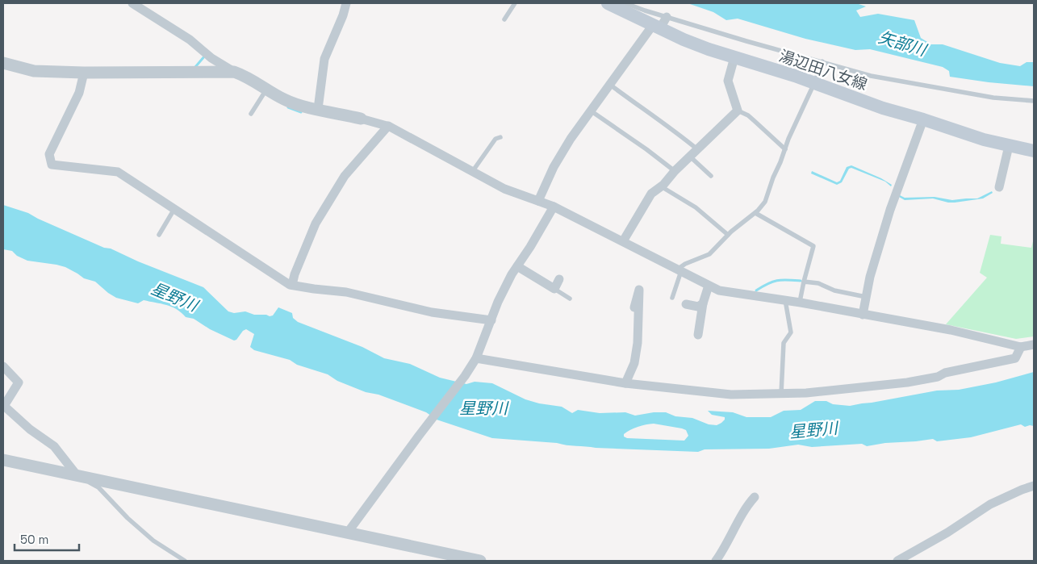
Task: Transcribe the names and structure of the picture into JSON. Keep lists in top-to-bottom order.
{
  "streets": {
    "main road": ["湯辺田八女線"]
  },
  "water": ["矢部川", "星野川"],
  "scale_bar": "50 m"
}
